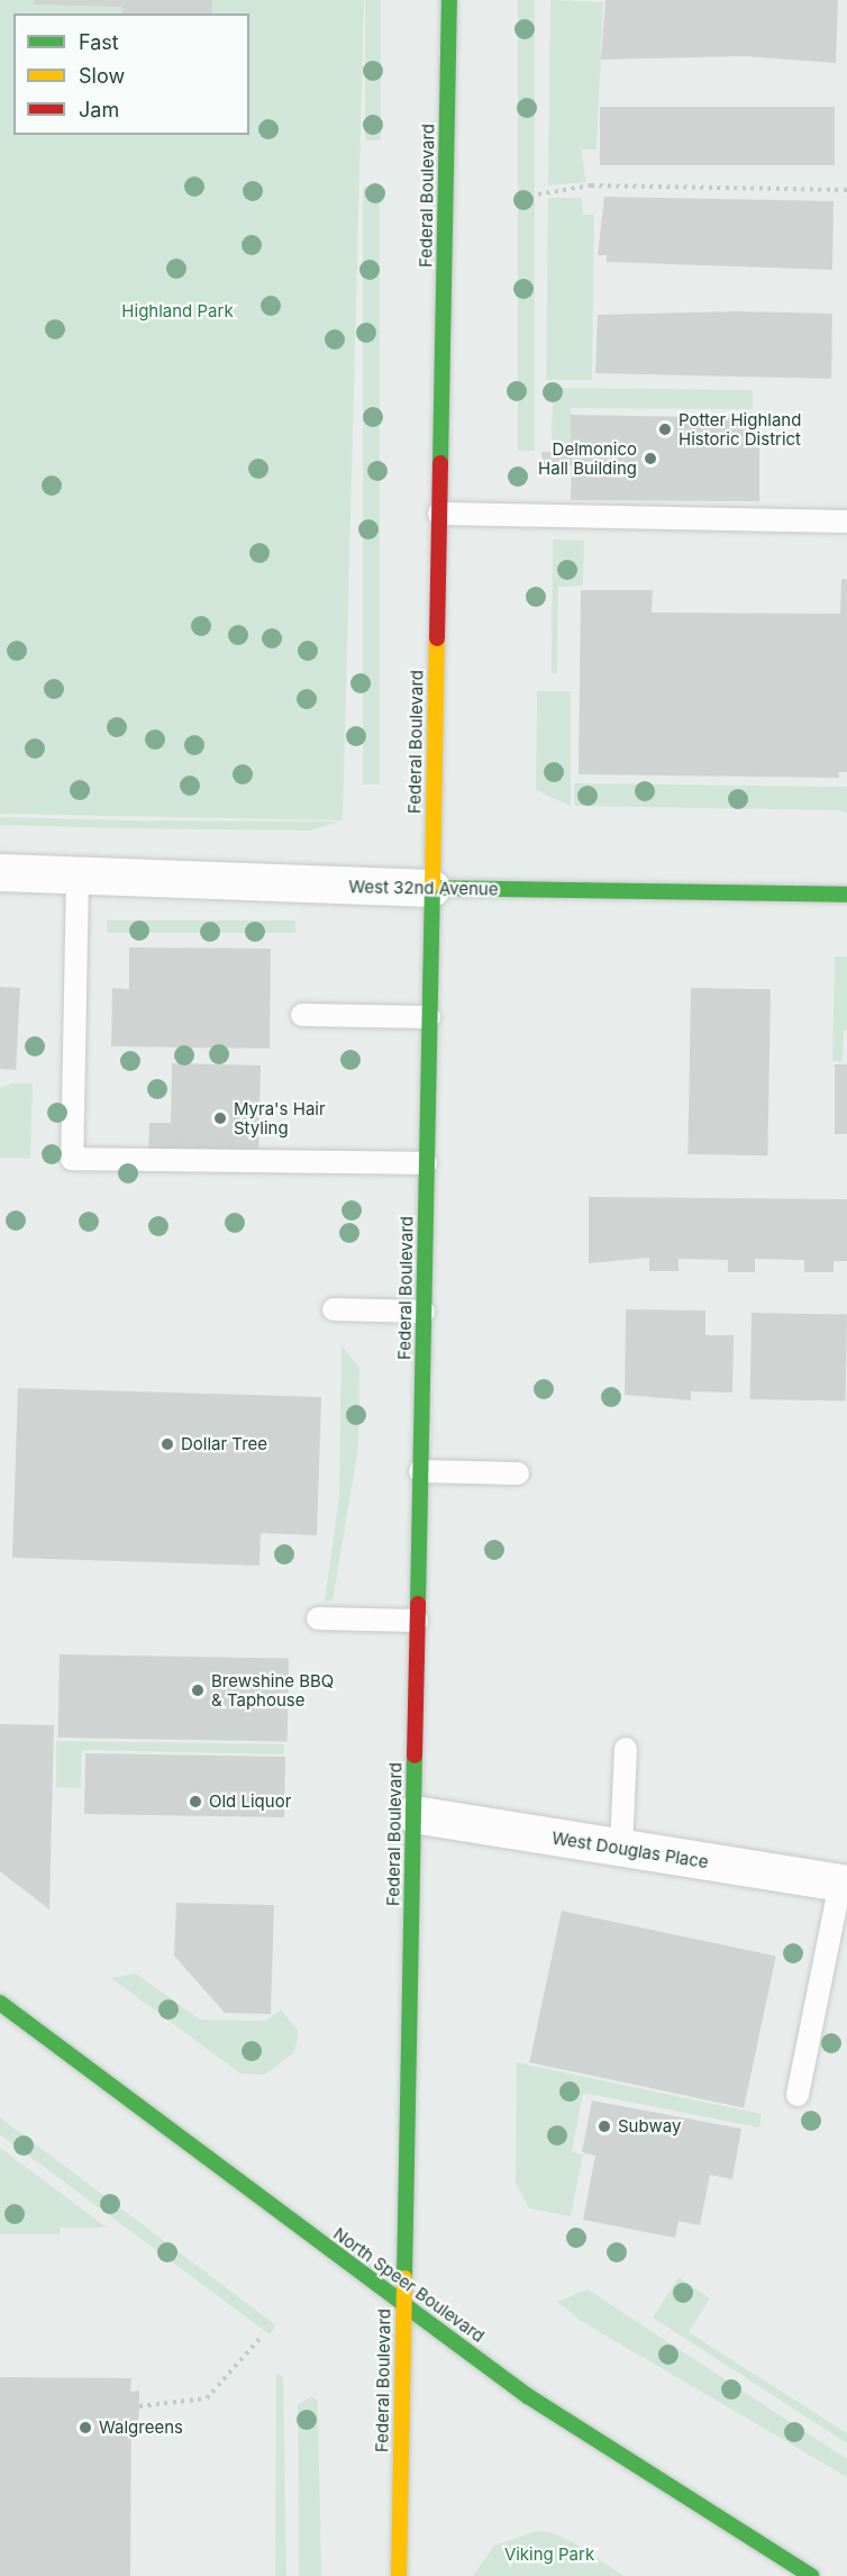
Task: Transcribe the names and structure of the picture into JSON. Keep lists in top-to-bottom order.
{
  "streets": {
    "main road": ["Federal Boulevard", "West 32nd Avenue", "North Speer Boulevard"],
    "street": ["West Douglas Place"]
  },
  "crossings": [
    ["Federal Boulevard", "West 32nd Avenue"],
    ["Federal Boulevard", "West Douglas Place"],
    ["Federal Boulevard", "North Speer Boulevard"]
  ],
  "parks": ["Highland Park", "Viking Park"],
  "places": [
    "Potter Highland Historic District",
    "Delmonico Hall Building",
    "Myra's Hair Styling",
    "Dollar Tree",
    "Brewshine BBQ & Taphouse",
    "Old Liquor",
    "Subway",
    "Walgreens"
  ],
  "legend": ["Fast", "Slow", "Jam"]
}
